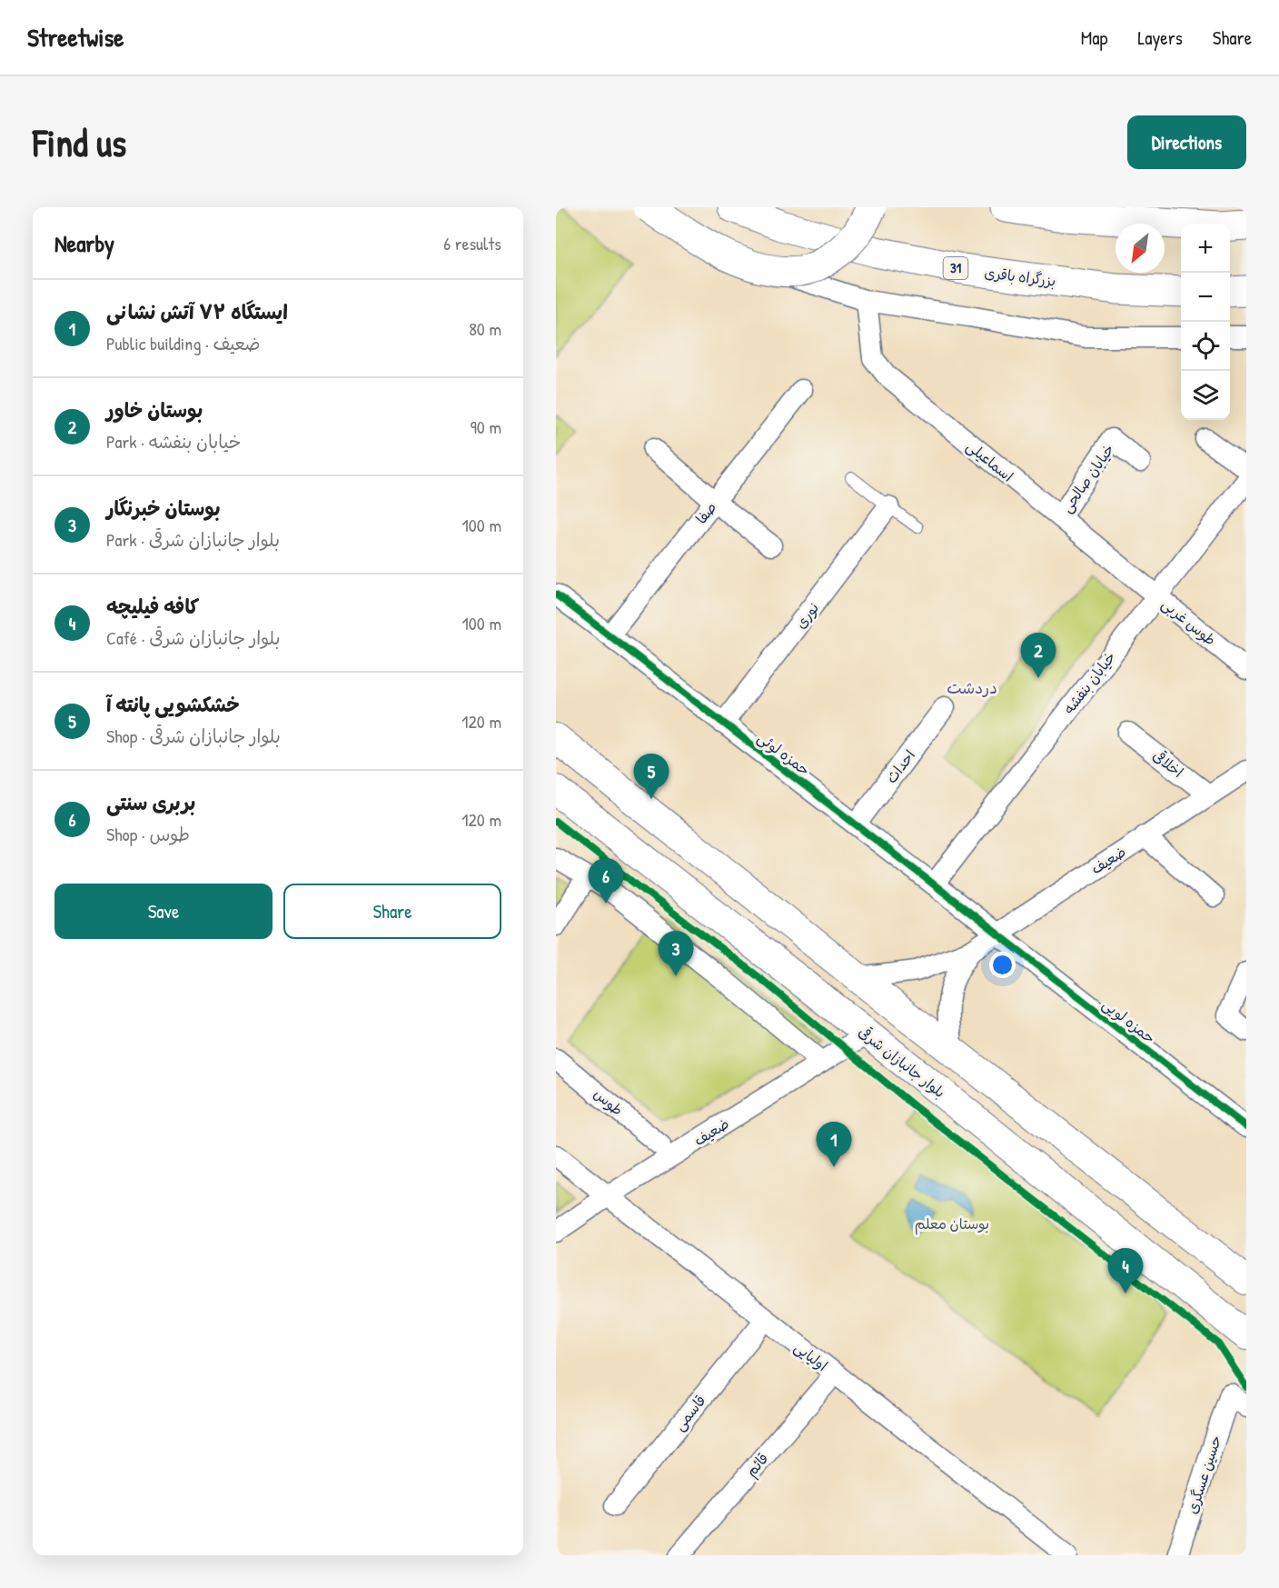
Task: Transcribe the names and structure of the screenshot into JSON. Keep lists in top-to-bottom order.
{
  "streets": {
    "highway": ["31", "بزرگراه باقری"],
    "main road": ["بلوار جانبازان شرقی"],
    "street": [
      "اسماعیلی",
      "خیابان صالحی",
      "صفا",
      "نوری",
      "طوس غربی",
      "خیابان بنفشه",
      "حمزه لوئی",
      "اخلاقی",
      "احداث",
      "ضعیف",
      "حمزه لویی",
      "طوس",
      "اولیایی",
      "قاسمی",
      "قائم",
      "حسین عسگری"
    ]
  },
  "crossings": [
    ["اسماعیلی", "خیابان صالحی"],
    ["اسماعیلی", "طوس غربی"],
    ["اسماعیلی", "خیابان بنفشه"],
    ["صفا", "حمزه لوئی"],
    ["نوری", "حمزه لوئی"],
    ["طوس غربی", "خیابان بنفشه"],
    ["خیابان بنفشه", "حمزه لوئی"],
    ["حمزه لوئی", "احداث"],
    ["حمزه لوئی", "ضعیف"],
    ["حمزه لوئی", "حمزه لویی"],
    ["اخلاقی", "ضعیف"],
    ["ضعیف", "حمزه لویی"],
    ["ضعیف", "بلوار جانبازان شرقی"],
    ["ضعیف", "اولیایی"],
    ["اولیایی", "قاسمی"],
    ["اولیایی", "قائم"]
  ],
  "districts": ["دردشت"],
  "parks": ["بوستان معلم"],
  "north": "bottom left",
  "page": {
    "header": "Streetwise",
    "nav": ["Map", "Layers", "Share"],
    "buttons": [
      "Directions",
      ["Save", "Share"]
    ],
    "title": "Find us",
    "heading": ["Nearby", "6 results"],
    "map_buttons": ["+", "−"],
    "list": [
      {
        "mark": "1",
        "name": "ایستگاه ۷۲ آتش نشانی",
        "note": "Public building · ضعیف",
        "value": "80 m"
      },
      {
        "mark": "2",
        "name": "بوستان خاور",
        "note": "Park · خیابان بنفشه",
        "value": "90 m"
      },
      {
        "mark": "3",
        "name": "بوستان خبرنگار",
        "note": "Park · بلوار جانبازان شرقی",
        "value": "100 m"
      },
      {
        "mark": "4",
        "name": "کافه فیلیچه",
        "note": "Café · بلوار جانبازان شرقی",
        "value": "100 m"
      },
      {
        "mark": "5",
        "name": "خشکشویی پانته آ",
        "note": "Shop · بلوار جانبازان شرقی",
        "value": "120 m"
      },
      {
        "mark": "6",
        "name": "بربری سنتی",
        "note": "Shop · طوس",
        "value": "120 m"
      }
    ],
    "pins": [
      "2",
      "5",
      "6",
      "3",
      "1",
      "4"
    ]
  }
}
